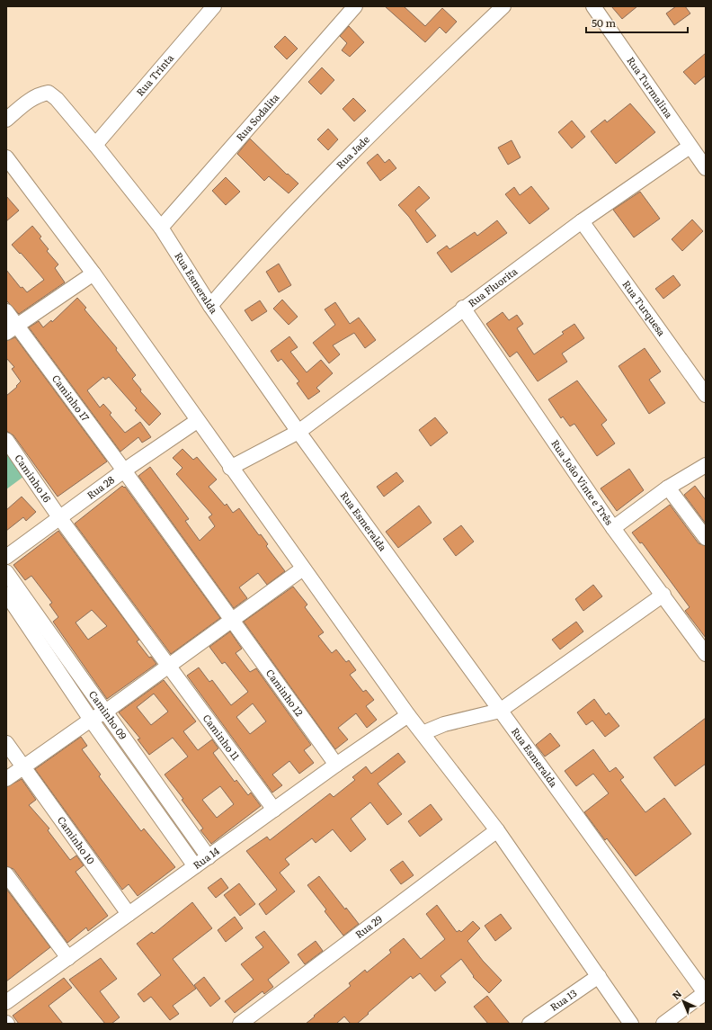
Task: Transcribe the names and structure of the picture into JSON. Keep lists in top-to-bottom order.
{
  "streets": {
    "street": [
      "Rua Trinta",
      "Rua Turmalina",
      "Rua Sodalita",
      "Rua Jade",
      "Rua Esmeralda",
      "Rua Fluorita",
      "Rua Turquesa",
      "Caminho 17",
      "Caminho 16",
      "Rua João Vinte e Três",
      "Rua 28",
      "Caminho 12",
      "Caminho 09",
      "Caminho 11",
      "Caminho 10",
      "Rua 14",
      "Rua 29",
      "Rua 13"
    ]
  },
  "crossings": [
    ["Rua Trinta", "Rua Esmeralda"],
    ["Rua Turmalina", "Rua Fluorita"],
    ["Rua Sodalita", "Rua Esmeralda"],
    ["Rua Jade", "Rua Esmeralda"],
    ["Rua Esmeralda", "Rua Fluorita"],
    ["Rua Fluorita", "Rua Turquesa"],
    ["Rua Fluorita", "Rua João Vinte e Três"],
    ["Caminho 17", "Rua 28"],
    ["Caminho 17", "Caminho 12"],
    ["Caminho 16", "Rua 28"],
    ["Caminho 16", "Caminho 11"],
    ["Caminho 12", "Rua 14"],
    ["Caminho 09", "Rua 14"],
    ["Caminho 11", "Rua 14"],
    ["Caminho 10", "Rua 14"]
  ],
  "scale_bar": "50 m",
  "north": "top left"
}
